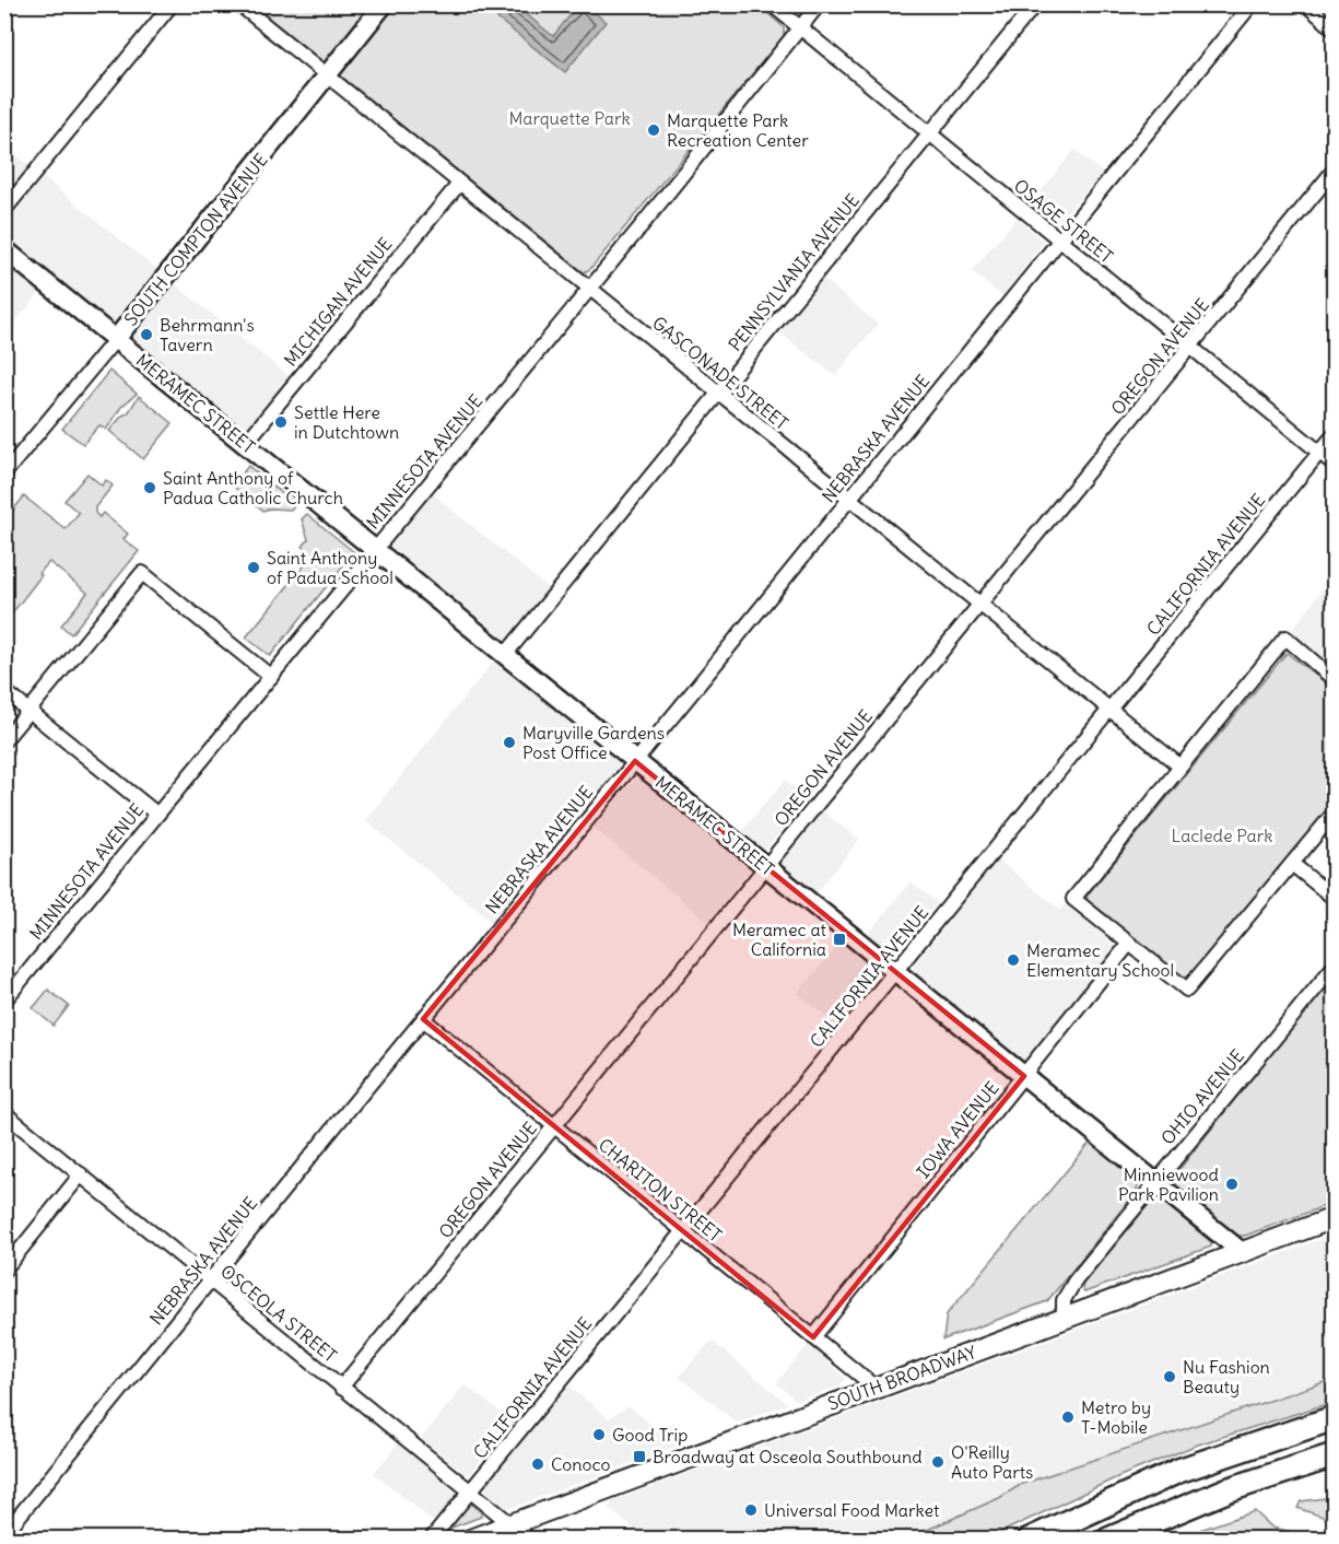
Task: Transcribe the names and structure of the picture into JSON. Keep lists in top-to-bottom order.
{
  "streets": {
    "main road": ["SOUTH BROADWAY"],
    "street": [
      "OSAGE STREET",
      "SOUTH COMPTON AVENUE",
      "PENNSYLVANIA AVENUE",
      "MICHIGAN AVENUE",
      "OREGON AVENUE",
      "GASCONADE STREET",
      "MERAMEC STREET",
      "NEBRASKA AVENUE",
      "MINNESOTA AVENUE",
      "CALIFORNIA AVENUE",
      "OHIO AVENUE",
      "IOWA AVENUE",
      "CHARITON STREET",
      "OSCEOLA STREET"
    ]
  },
  "crossings": [
    ["OSAGE STREET", "PENNSYLVANIA AVENUE"],
    ["OSAGE STREET", "OREGON AVENUE"],
    ["OSAGE STREET", "NEBRASKA AVENUE"],
    ["OSAGE STREET", "MINNESOTA AVENUE"],
    ["OSAGE STREET", "CALIFORNIA AVENUE"],
    ["SOUTH COMPTON AVENUE", "GASCONADE STREET"],
    ["SOUTH COMPTON AVENUE", "MERAMEC STREET"],
    ["PENNSYLVANIA AVENUE", "GASCONADE STREET"],
    ["PENNSYLVANIA AVENUE", "MERAMEC STREET"],
    ["MICHIGAN AVENUE", "GASCONADE STREET"],
    ["MICHIGAN AVENUE", "MERAMEC STREET"],
    ["OREGON AVENUE", "GASCONADE STREET"],
    ["OREGON AVENUE", "MERAMEC STREET"],
    ["OREGON AVENUE", "CHARITON STREET"],
    ["OREGON AVENUE", "OSCEOLA STREET"],
    ["GASCONADE STREET", "NEBRASKA AVENUE"],
    ["GASCONADE STREET", "MINNESOTA AVENUE"],
    ["GASCONADE STREET", "CALIFORNIA AVENUE"],
    ["MERAMEC STREET", "NEBRASKA AVENUE"],
    ["MERAMEC STREET", "MINNESOTA AVENUE"],
    ["MERAMEC STREET", "CALIFORNIA AVENUE"],
    ["MERAMEC STREET", "OHIO AVENUE"],
    ["MERAMEC STREET", "IOWA AVENUE"],
    ["MERAMEC STREET", "SOUTH BROADWAY"],
    ["NEBRASKA AVENUE", "CHARITON STREET"],
    ["NEBRASKA AVENUE", "OSCEOLA STREET"],
    ["CALIFORNIA AVENUE", "CHARITON STREET"],
    ["CALIFORNIA AVENUE", "OSCEOLA STREET"],
    ["OHIO AVENUE", "SOUTH BROADWAY"],
    ["IOWA AVENUE", "CHARITON STREET"],
    ["CHARITON STREET", "SOUTH BROADWAY"],
    ["OSCEOLA STREET", "SOUTH BROADWAY"]
  ],
  "parks": ["Marquette Park", "Laclede Park"],
  "places": {
    "other": [
      "Marquette Park Recreation Center",
      "Behrmann's Tavern",
      "Settle Here in Dutchtown",
      "Saint Anthony of Padua Catholic Church",
      "Saint Anthony of Padua School",
      "Maryville Gardens Post Office",
      "Meramec Elementary School",
      "Minniewood Park Pavilion",
      "Nu Fashion Beauty",
      "Metro by T-Mobile",
      "Good Trip",
      "O'Reilly Auto Parts",
      "Conoco",
      "Universal Food Market"
    ],
    "transit": ["Meramec at California", "Broadway at Osceola Southbound"]
  }
}
